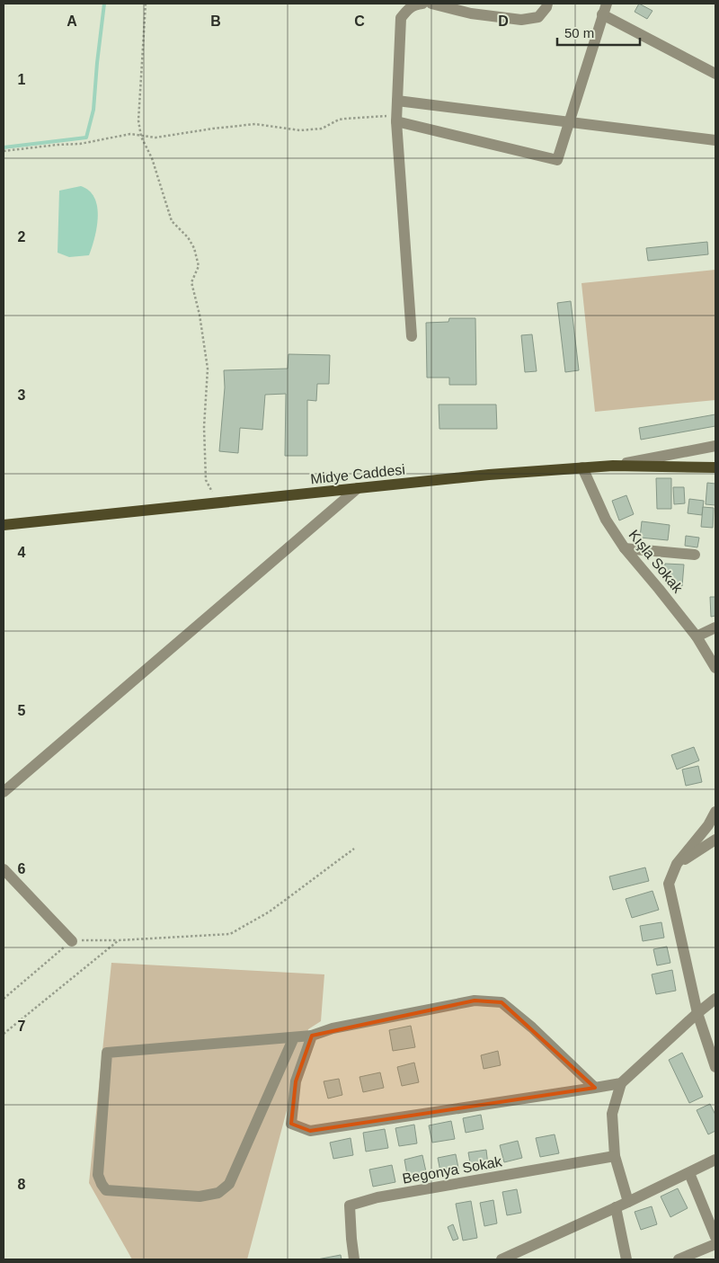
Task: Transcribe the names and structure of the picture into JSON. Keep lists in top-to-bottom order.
{
  "streets": {
    "main road": ["Midye Caddesi"],
    "street": ["Kışla Sokak", "Begonya Sokak"]
  },
  "crossings": [
    ["Midye Caddesi", "Kışla Sokak"]
  ],
  "scale_bar": "50 m",
  "grid": {
    "columns": [
      "A",
      "B",
      "C",
      "D"
    ],
    "rows": [
      "1",
      "2",
      "3",
      "4",
      "5",
      "6",
      "7",
      "8"
    ]
  }
}
